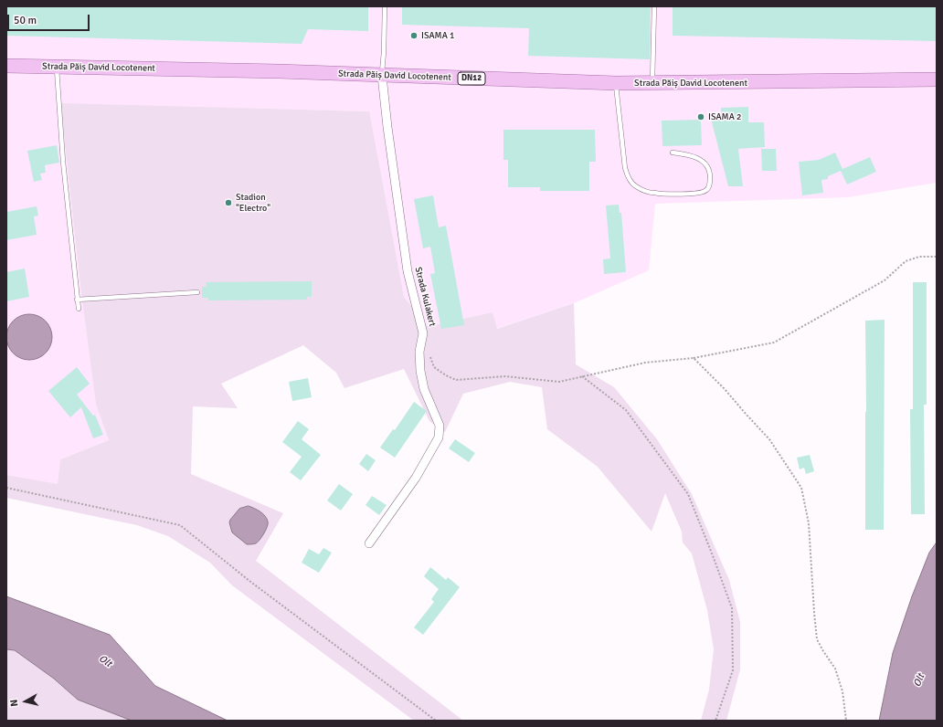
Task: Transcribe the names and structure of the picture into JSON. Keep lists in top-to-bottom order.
{
  "streets": {
    "main road": ["Strada Păiș David Locotenent", "DN12"],
    "street": ["Strada Kulakert"]
  },
  "crossings": [
    ["Strada Păiș David Locotenent", "Strada Kulakert"]
  ],
  "water": ["Olt"],
  "places": ["ISAMA 1", "ISAMA 2", "Stadion \"Electro\""],
  "scale_bar": "50 m",
  "north": "left"
}
